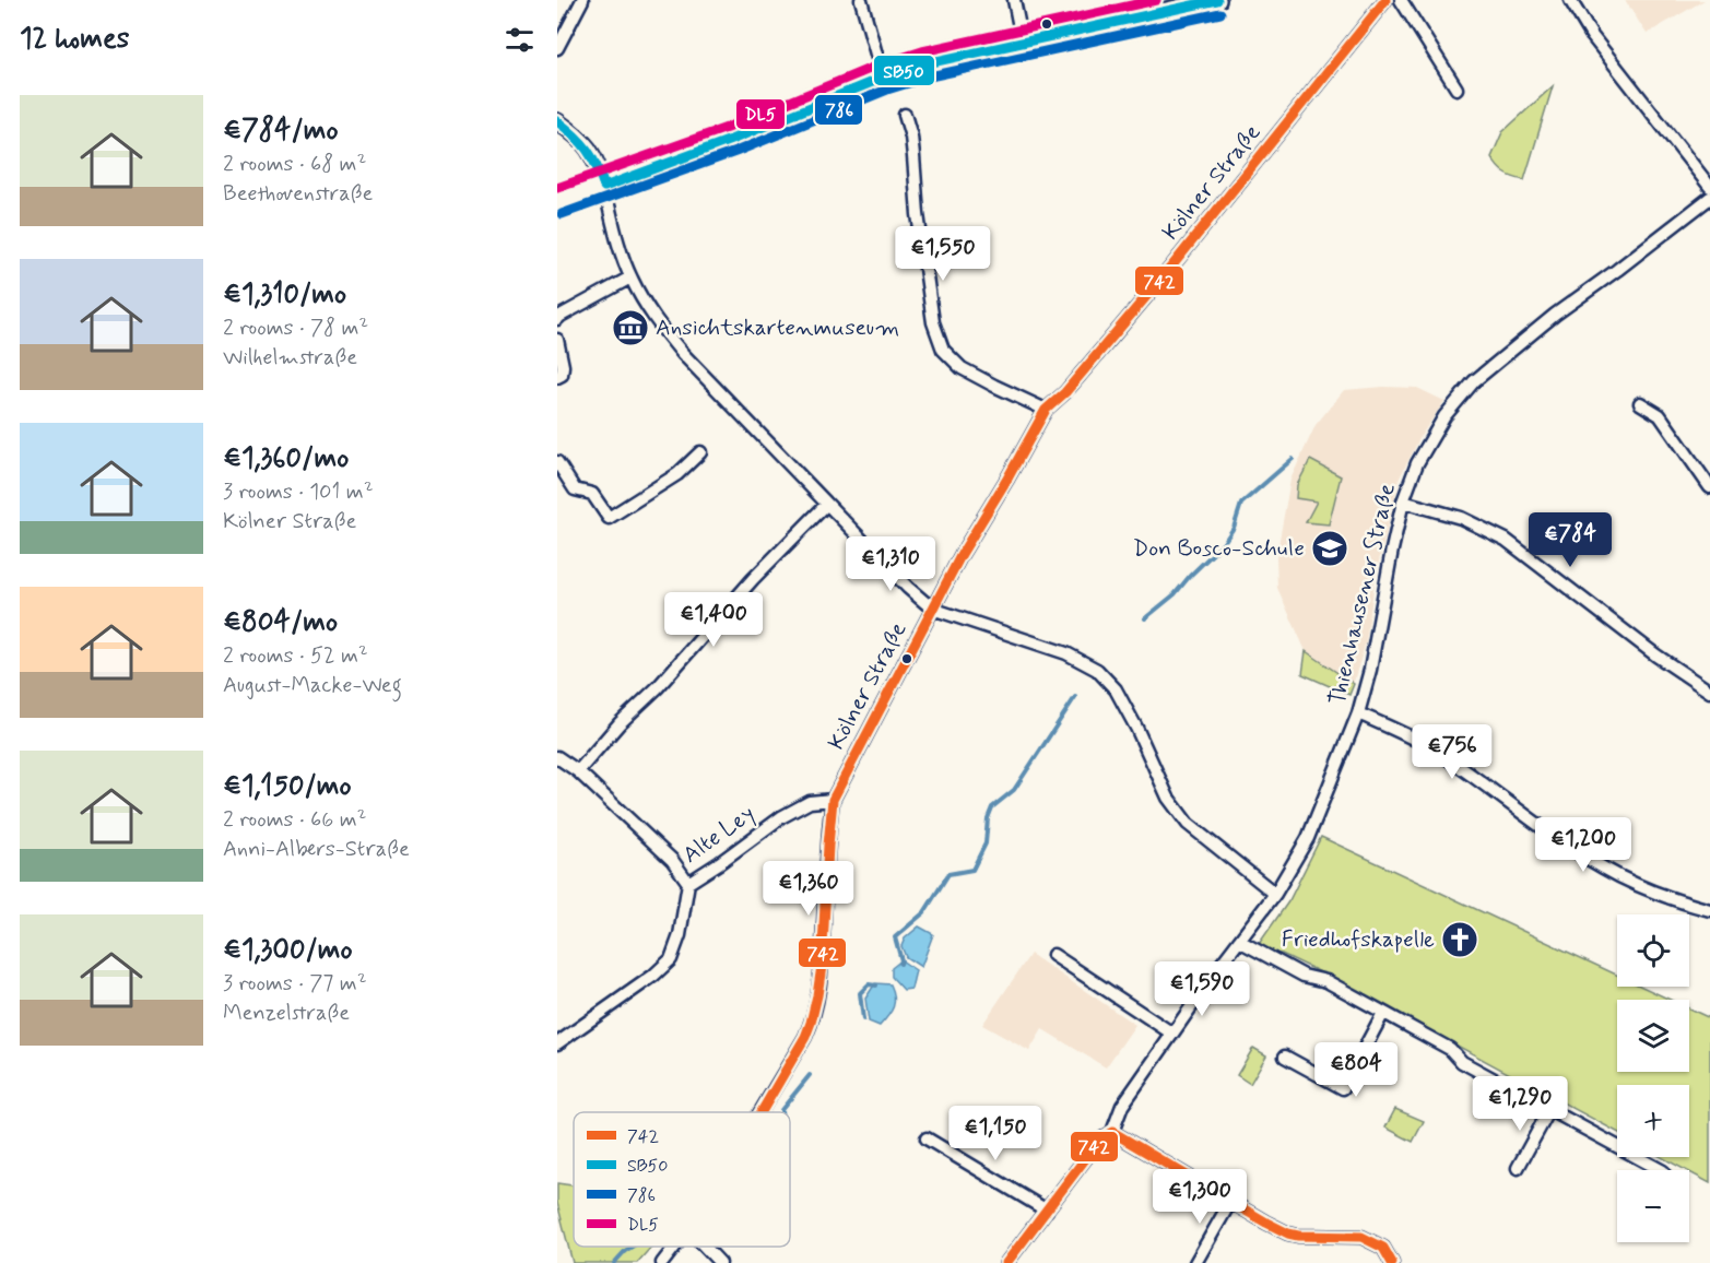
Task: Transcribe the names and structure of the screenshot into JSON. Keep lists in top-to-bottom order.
{
  "streets": {
    "street": ["Kölner Straße", "Thienhausener Straße", "Alte Ley"]
  },
  "crossings": [
    ["Kölner Straße", "Alte Ley"]
  ],
  "places": {
    "museum": ["Ansichtskartenmuseum"],
    "school or university": ["Don Bosco-Schule"],
    "church": ["Friedhofskapelle"]
  },
  "lines": [
    "transit line 742",
    "transit line SB50",
    "transit line DL5",
    "transit line 786"
  ],
  "legend": [
    "742",
    "SB50",
    "786",
    "DL5"
  ],
  "page": {
    "heading": "12 homes",
    "list": [
      {
        "name": "€784/mo",
        "note": "2 rooms · 68 m² · Beethovenstraße"
      },
      {
        "name": "€1,310/mo",
        "note": "2 rooms · 78 m² · Wilhelmstraße"
      },
      {
        "name": "€1,360/mo",
        "note": "3 rooms · 101 m² · Kölner Straße"
      },
      {
        "name": "€804/mo",
        "note": "2 rooms · 52 m² · August-Macke-Weg"
      },
      {
        "name": "€1,150/mo",
        "note": "2 rooms · 66 m² · Anni-Albers-Straße"
      },
      {
        "name": "€1,300/mo",
        "note": "3 rooms · 77 m² · Menzelstraße"
      }
    ],
    "price": [
      "€1,550",
      "€784",
      "€1,310",
      "€1,400",
      "€756",
      "€1,200",
      "€1,360",
      "€1,590",
      "€804",
      "€1,290",
      "€1,150",
      "€1,300"
    ],
    "map_buttons": ["+", "−"]
  }
}
